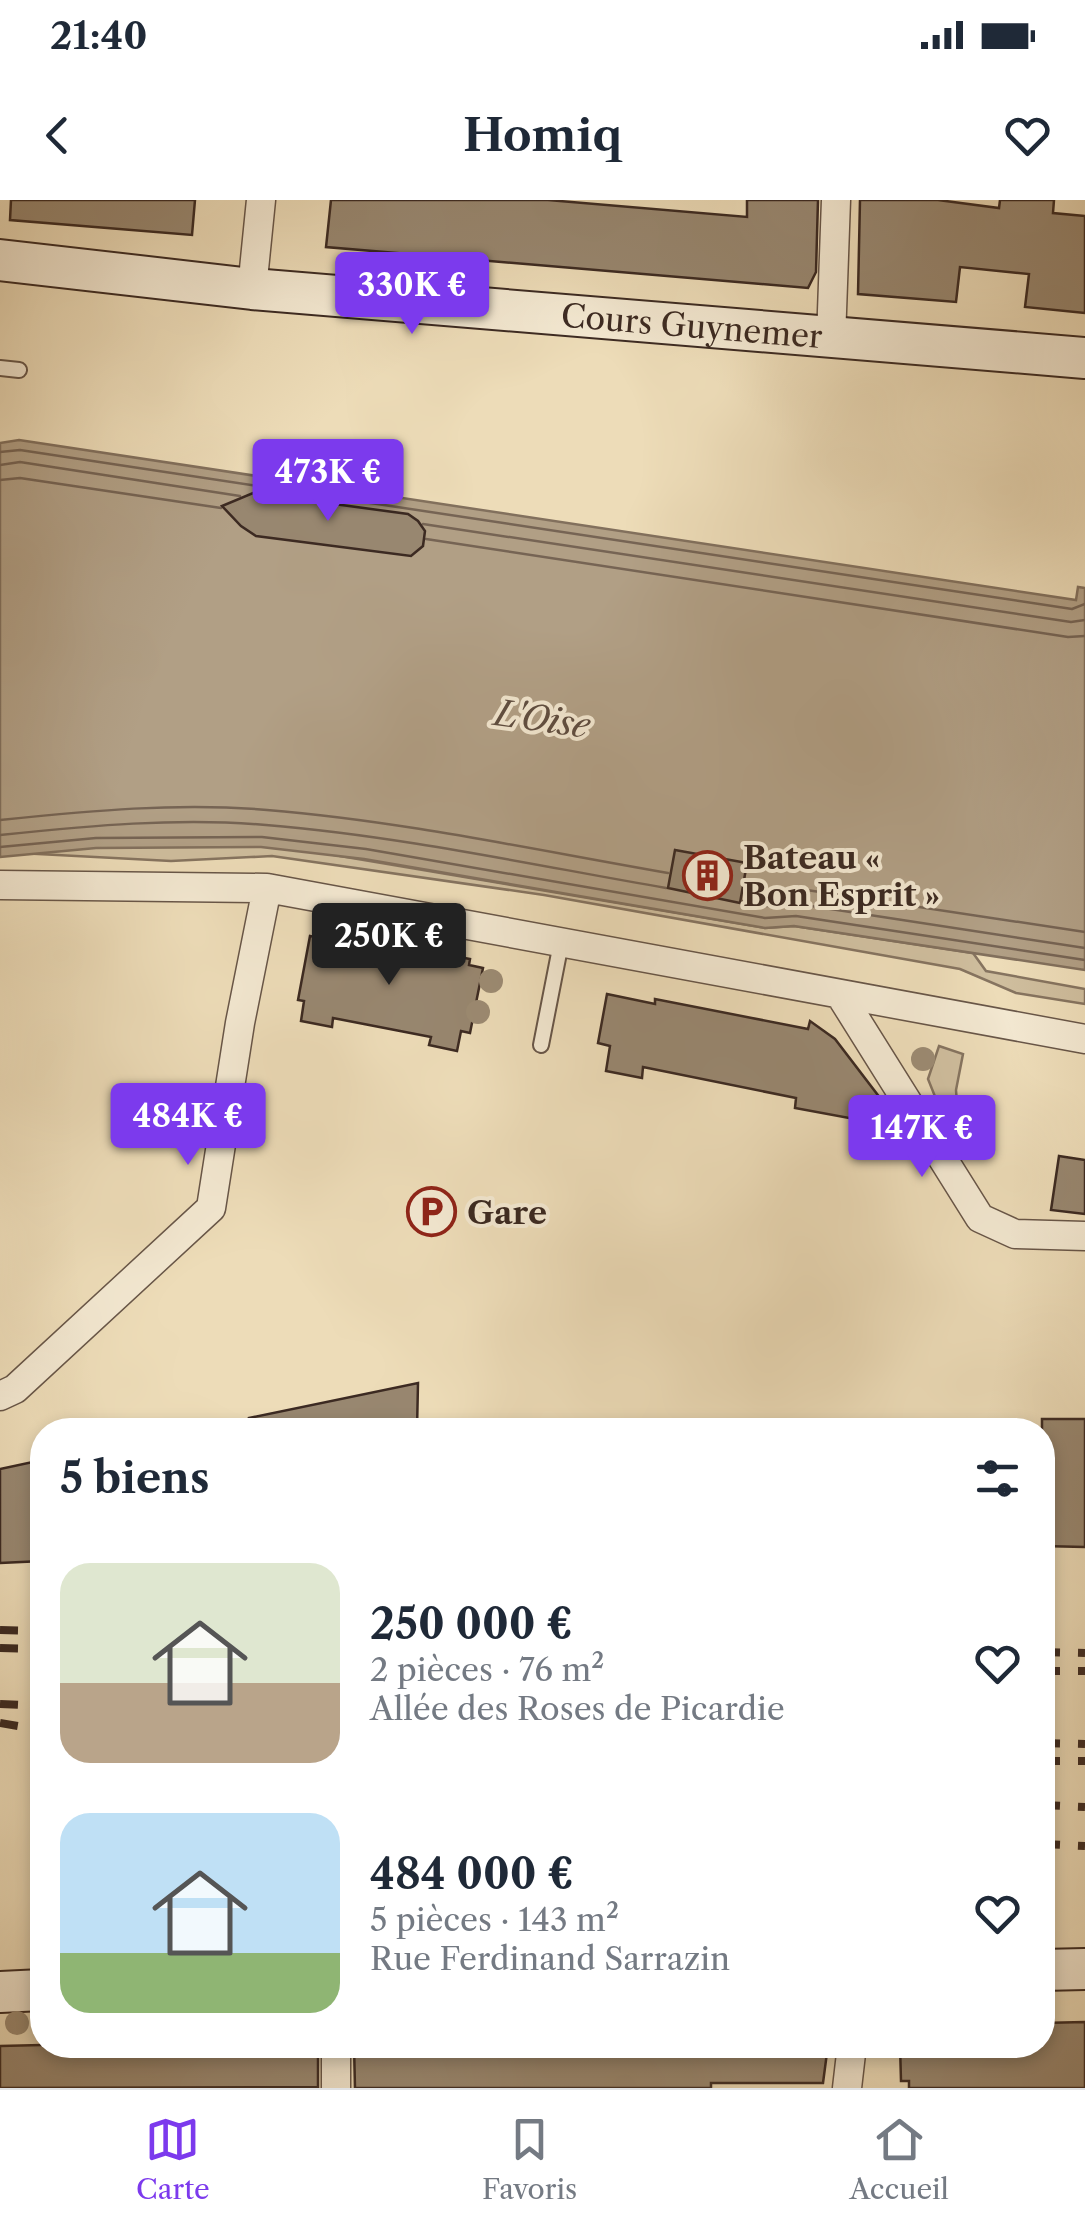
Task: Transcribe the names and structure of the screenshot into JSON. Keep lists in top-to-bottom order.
{
  "streets": {
    "main road": ["Cours Guynemer"]
  },
  "water": ["L'Oise"],
  "places": {
    "building": ["Bateau « Bon Esprit »"],
    "parking": ["Gare"]
  },
  "page": {
    "status": "21:40",
    "header": "Homiq",
    "price": [
      "330K €",
      "473K €",
      "250K €",
      "484K €",
      "147K €"
    ],
    "heading": "5 biens",
    "list": [
      {
        "name": "250 000 €",
        "note": "2 pièces · 76 m² · Allée des Roses de Picardie"
      },
      {
        "name": "484 000 €",
        "note": "5 pièces · 143 m² · Rue Ferdinand Sarrazin"
      }
    ],
    "tabs": ["Carte", "Favoris", "Accueil"]
  }
}
